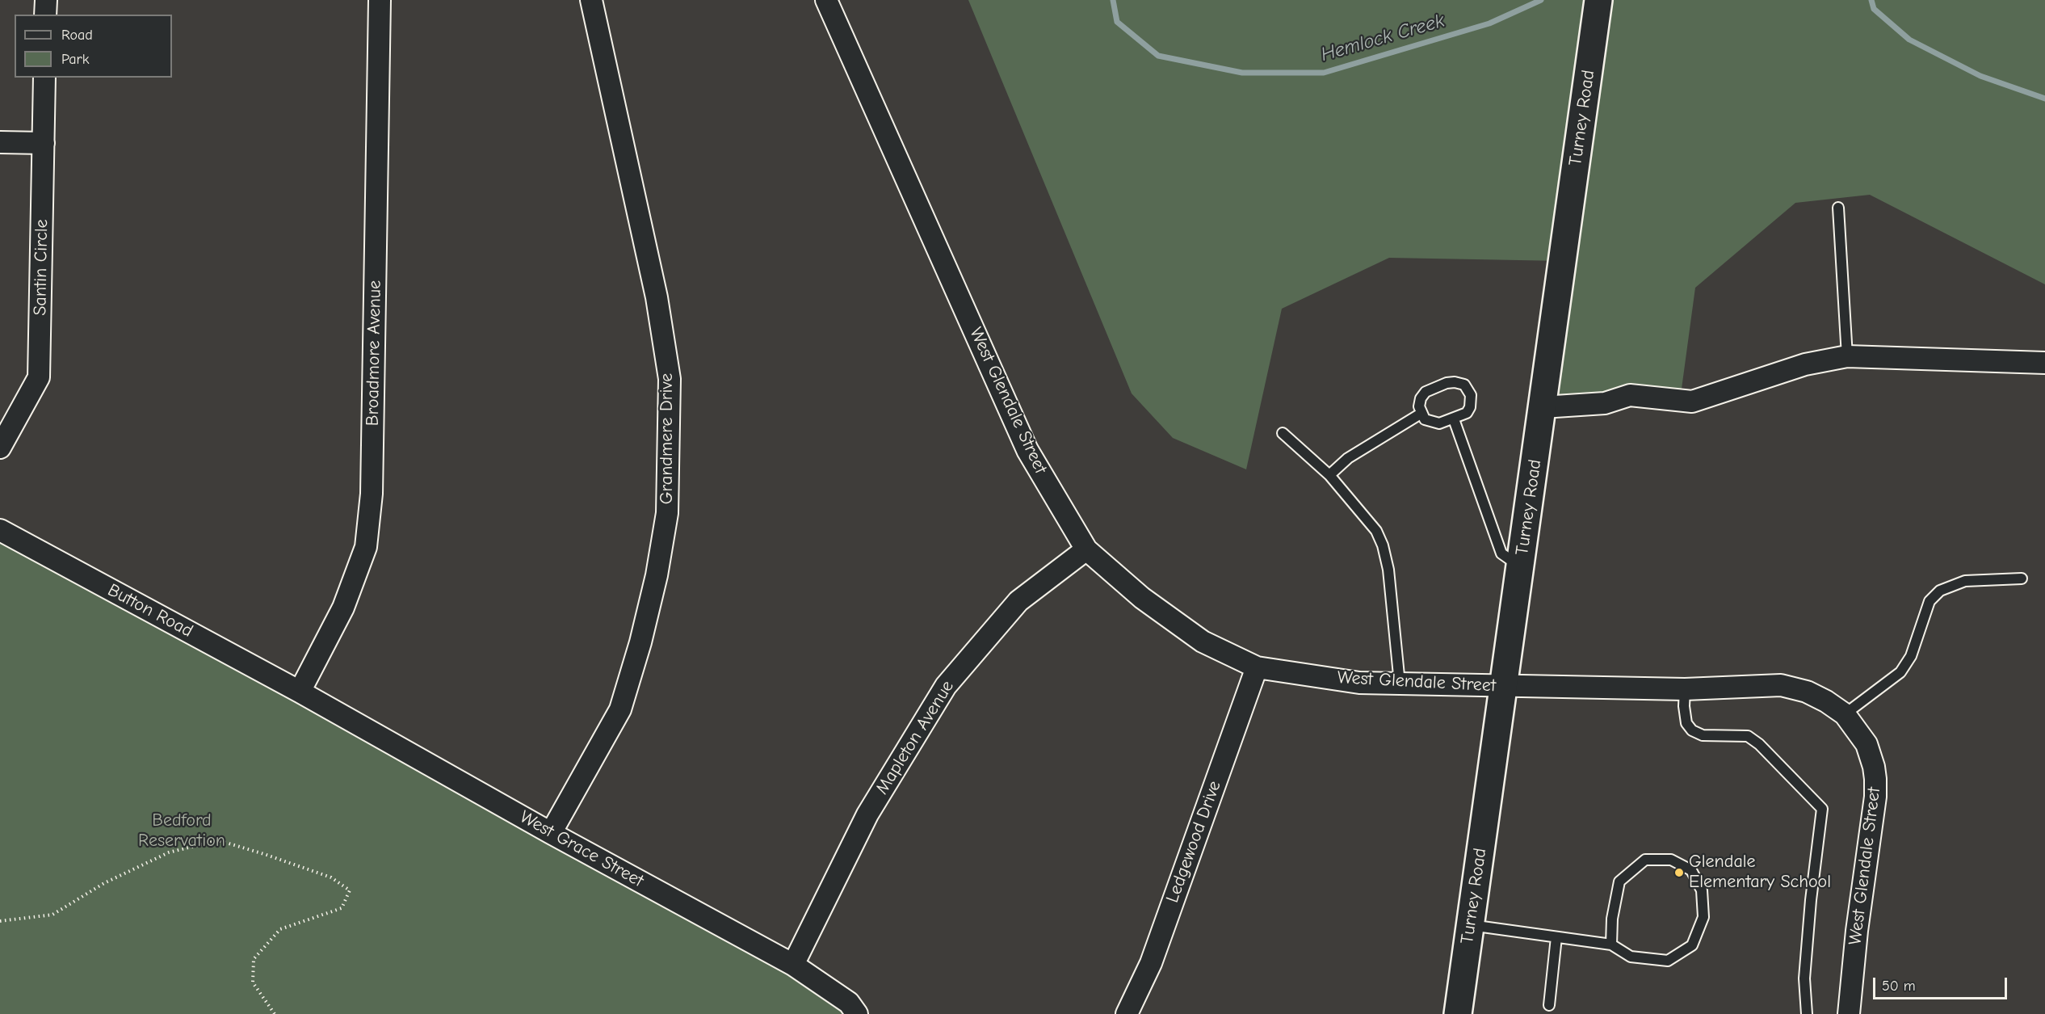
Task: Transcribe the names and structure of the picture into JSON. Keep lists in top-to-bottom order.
{
  "streets": {
    "street": [
      "Turney Road",
      "Santin Circle",
      "Broadmore Avenue",
      "West Glendale Street",
      "Grandmere Drive",
      "Button Road",
      "Mapleton Avenue",
      "Ledgewood Drive",
      "West Grace Street"
    ]
  },
  "crossings": [
    ["Turney Road", "West Glendale Street"],
    ["Broadmore Avenue", "Button Road"],
    ["Broadmore Avenue", "West Grace Street"],
    ["West Glendale Street", "Mapleton Avenue"],
    ["West Glendale Street", "Ledgewood Drive"],
    ["Grandmere Drive", "West Grace Street"],
    ["Button Road", "West Grace Street"],
    ["Mapleton Avenue", "West Grace Street"]
  ],
  "water": ["Hemlock Creek"],
  "parks": ["Bedford Reservation"],
  "places": ["Glendale Elementary School"],
  "legend": ["Road", "Park"],
  "scale_bar": "50 m"
}
